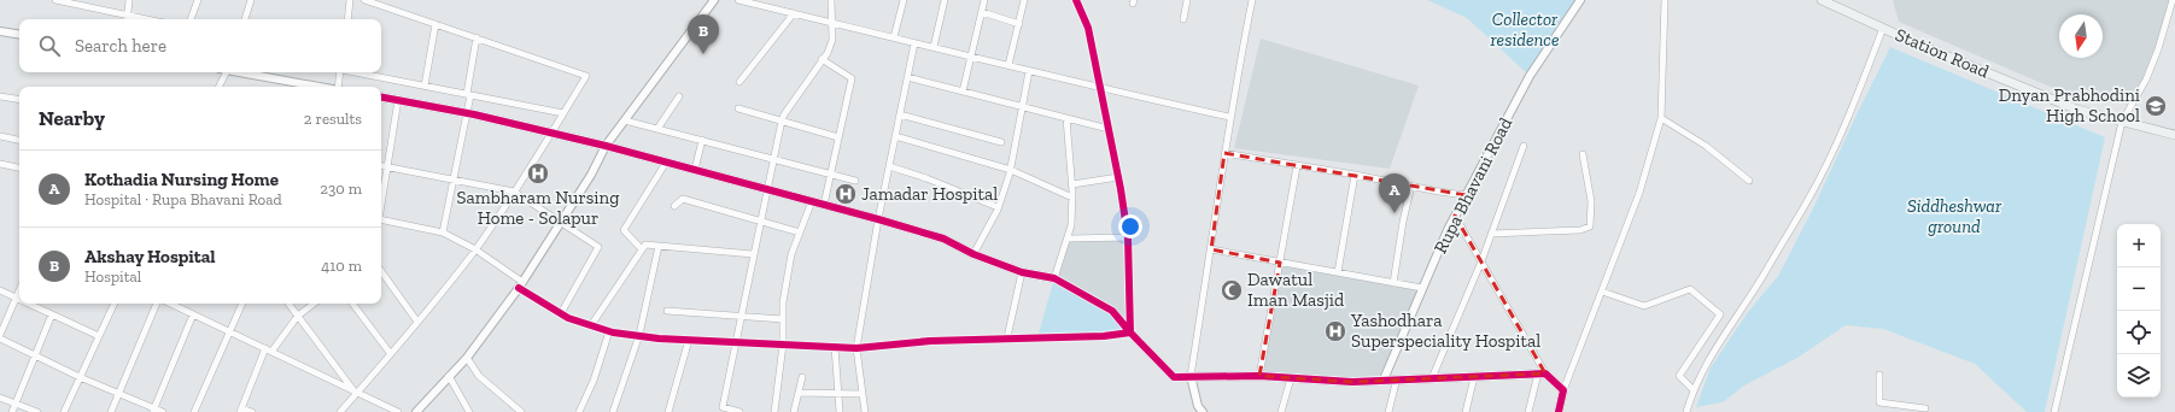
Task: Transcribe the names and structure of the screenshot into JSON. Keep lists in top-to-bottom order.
{
  "streets": {
    "main road": ["Station Road"],
    "street": ["Rupa Bhavani Road"]
  },
  "parks": ["Collector residence", "Siddheshwar ground"],
  "places": {
    "school or university": ["Dnyan Prabhodini High School"],
    "hospital": ["Sambharam Nursing Home - Solapur", "Jamadar Hospital", "Yashodhara Superspeciality Hospital"],
    "mosque": ["Dawatul Iman Masjid"]
  },
  "north": "bottom",
  "page": {
    "pins": ["B", "A"],
    "search": "Search here",
    "heading": ["Nearby", "2 results"],
    "list": [
      {
        "mark": "A",
        "name": "Kothadia Nursing Home",
        "note": "Hospital · Rupa Bhavani Road",
        "value": "230 m"
      },
      {
        "mark": "B",
        "name": "Akshay Hospital",
        "note": "Hospital",
        "value": "410 m"
      }
    ],
    "map_buttons": ["+", "−"]
  }
}
